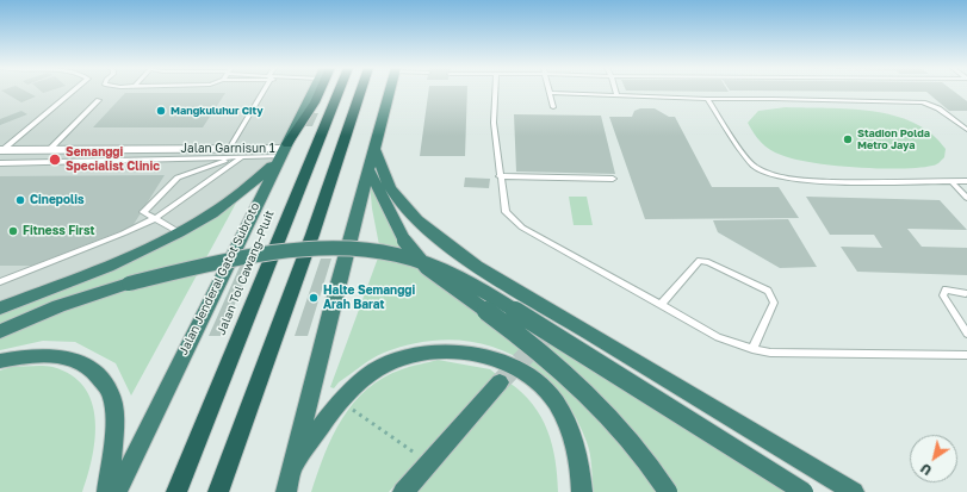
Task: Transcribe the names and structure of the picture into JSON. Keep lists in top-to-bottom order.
{
  "streets": {
    "highway": ["Jalan Tol Cawang–Pluit", "Jalan Jenderal Gatot Subroto"],
    "street": ["Jalan Garnisun 1"]
  },
  "crossings": [
    ["Jalan Garnisun 1", "Jalan Jenderal Gatot Subroto"]
  ],
  "places": [
    "Mangkuluhur City",
    "Stadion Polda Metro Jaya",
    "Semanggi Specialist Clinic",
    "Cinepolis",
    "Fitness First",
    "Halte Semanggi Arah Barat"
  ],
  "north": "bottom left"
}
